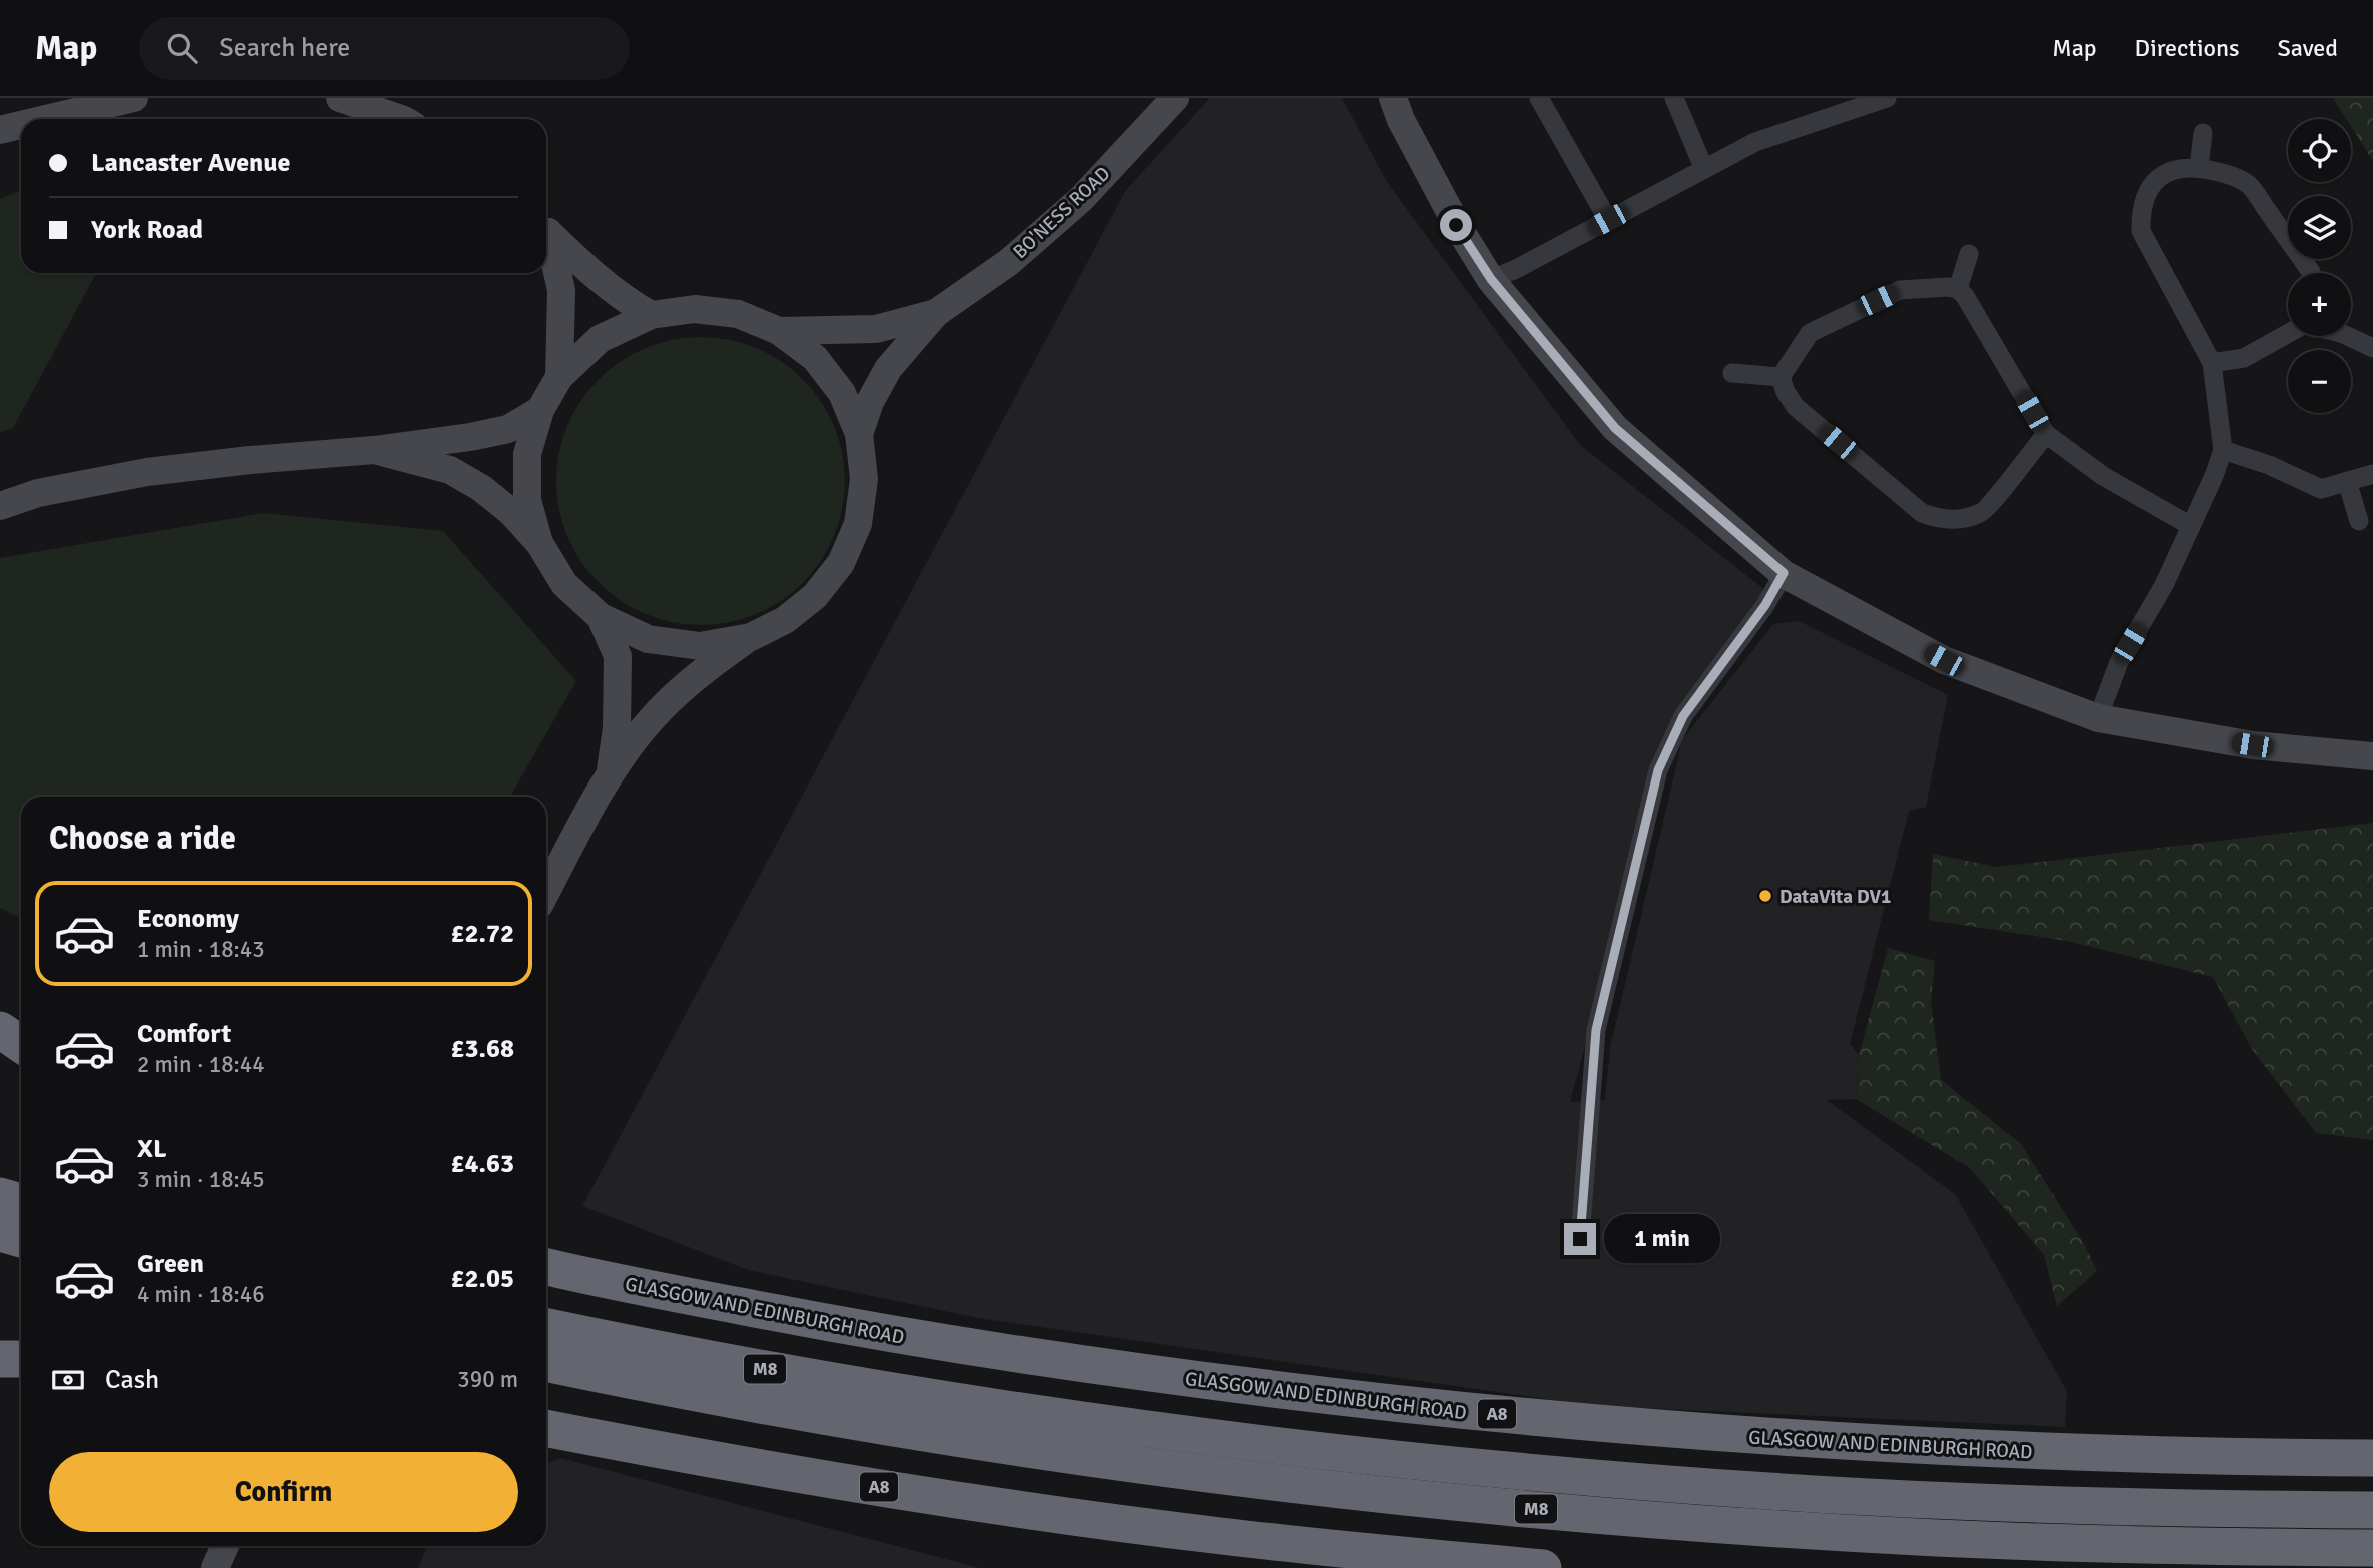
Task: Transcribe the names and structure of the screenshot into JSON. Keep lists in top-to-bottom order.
{
  "streets": {
    "highway": ["GLASGOW AND EDINBURGH ROAD", "M8", "A8"],
    "main road": ["BO'NESS ROAD"]
  },
  "places": ["DataVita DV1"],
  "page": {
    "header": "Map",
    "search": "Search here",
    "nav": ["Map", "Directions", "Saved"],
    "map_buttons": ["+", "−"],
    "banner": ["Lancaster Avenue", "York Road"],
    "heading": "Choose a ride",
    "list": [
      {
        "name": "Economy",
        "note": "1 min · 18:43",
        "value": "£2.72"
      },
      {
        "name": "Comfort",
        "note": "2 min · 18:44",
        "value": "£3.68"
      },
      {
        "name": "XL",
        "note": "3 min · 18:45",
        "value": "£4.63"
      },
      {
        "name": "Green",
        "note": "4 min · 18:46",
        "value": "£2.05"
      }
    ],
    "bubble": "1 min",
    "pay": ["Cash", "390 m"],
    "buttons": "Confirm"
  }
}
